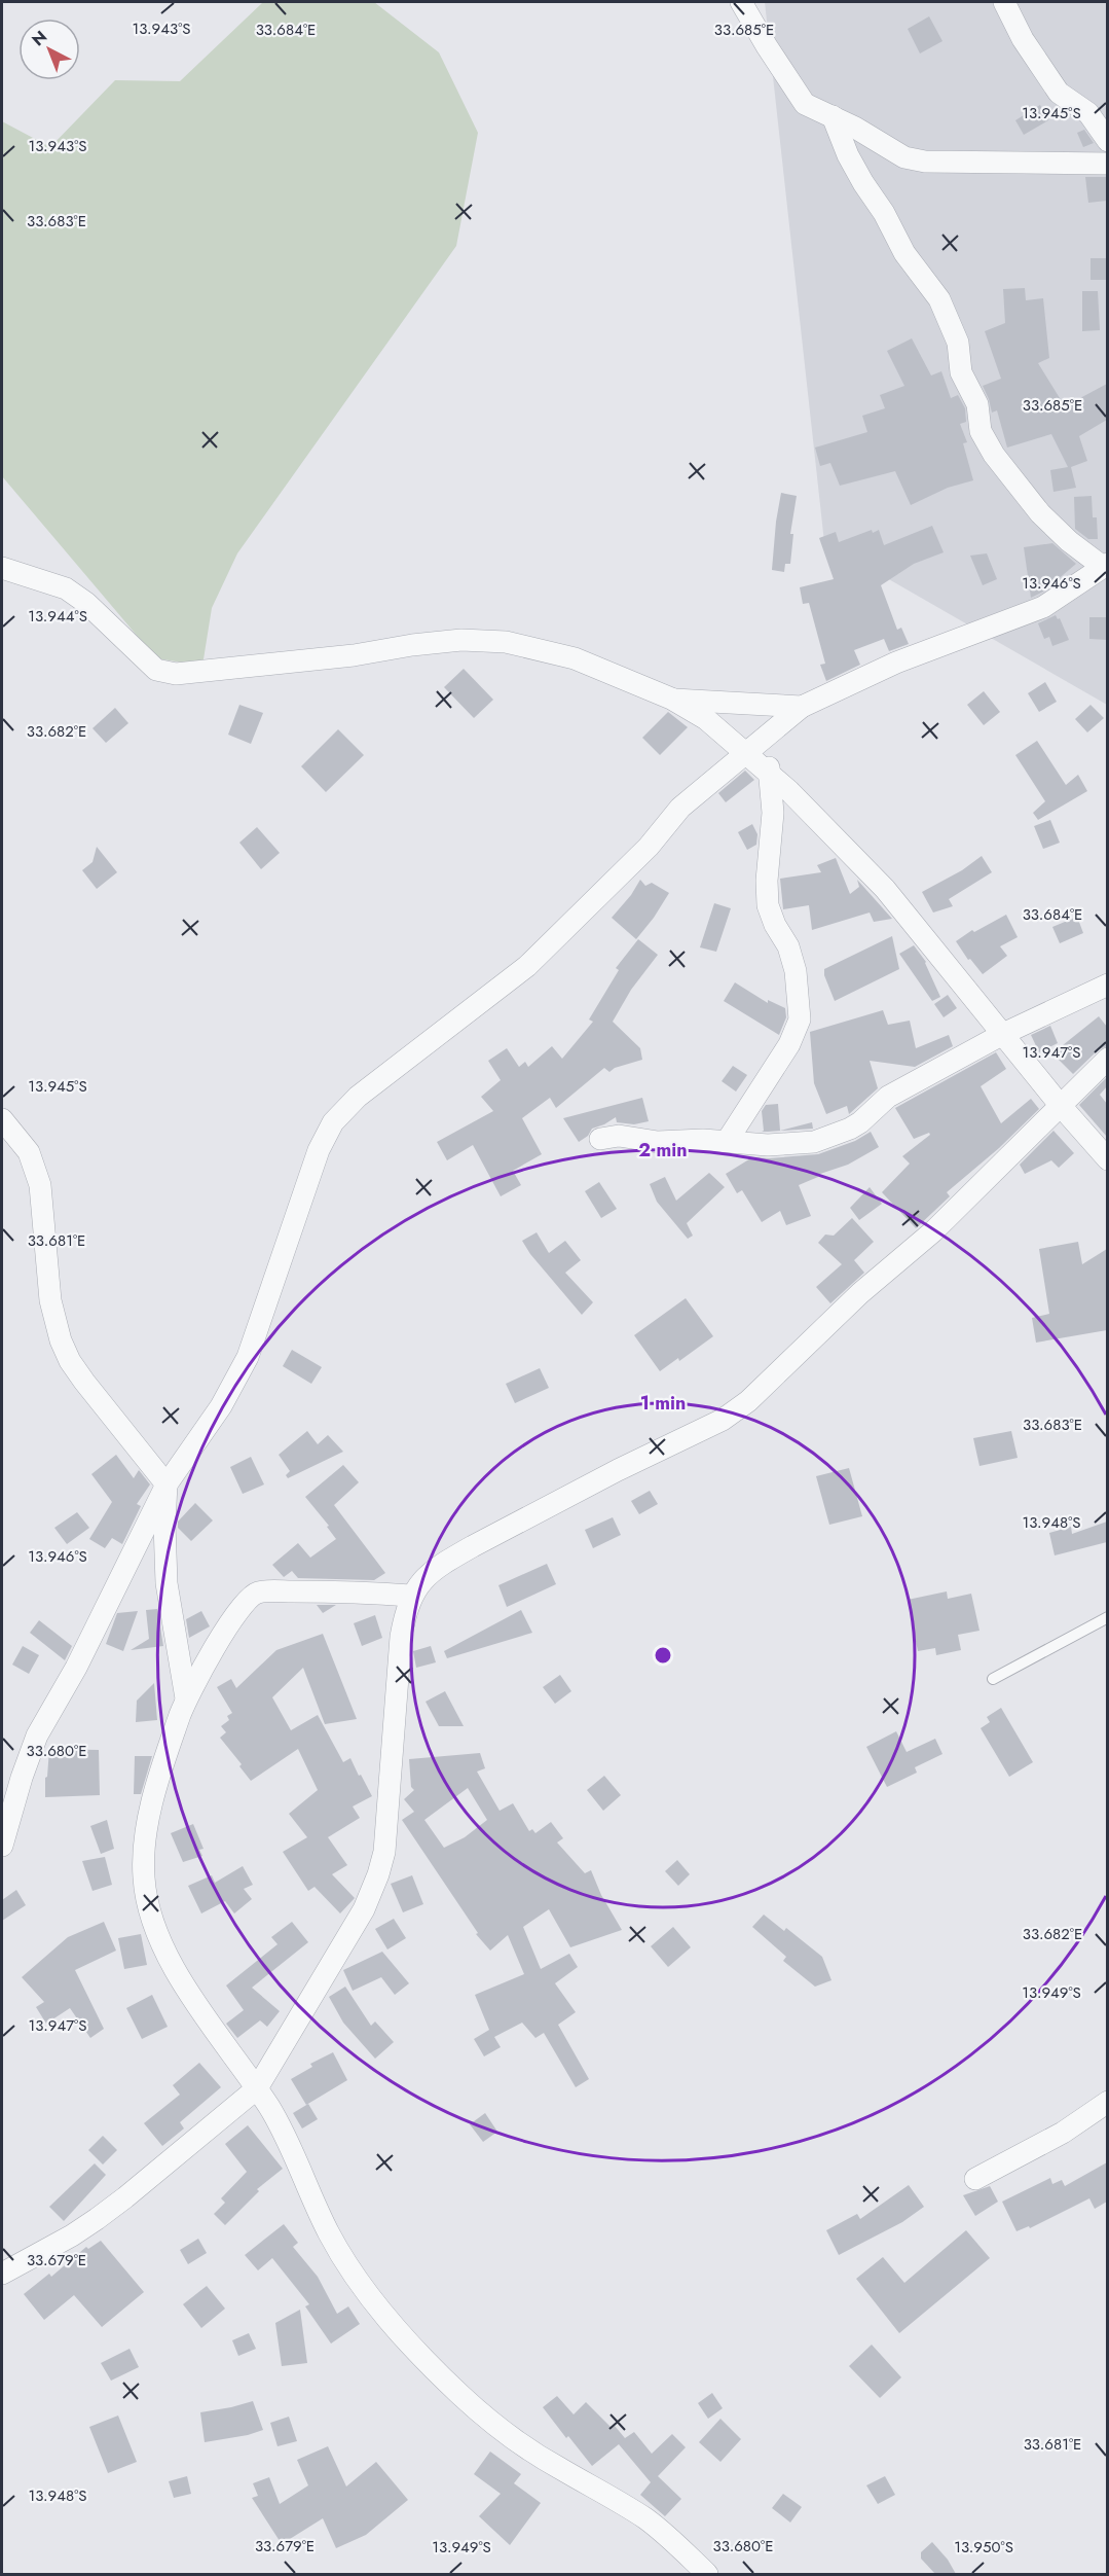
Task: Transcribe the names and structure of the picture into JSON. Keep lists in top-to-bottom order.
{
  "north": "top left",
  "coordinates": [
    "13.943°S",
    "33.685°E",
    "33.684°E",
    "13.945°S",
    "33.683°E",
    "13.946°S",
    "13.944°S",
    "33.682°E",
    "13.947°S",
    "33.681°E",
    "13.948°S",
    "33.680°E",
    "13.949°S",
    "33.679°E",
    "13.950°S"
  ],
  "rings": ["2 min", "1 min"]
}
